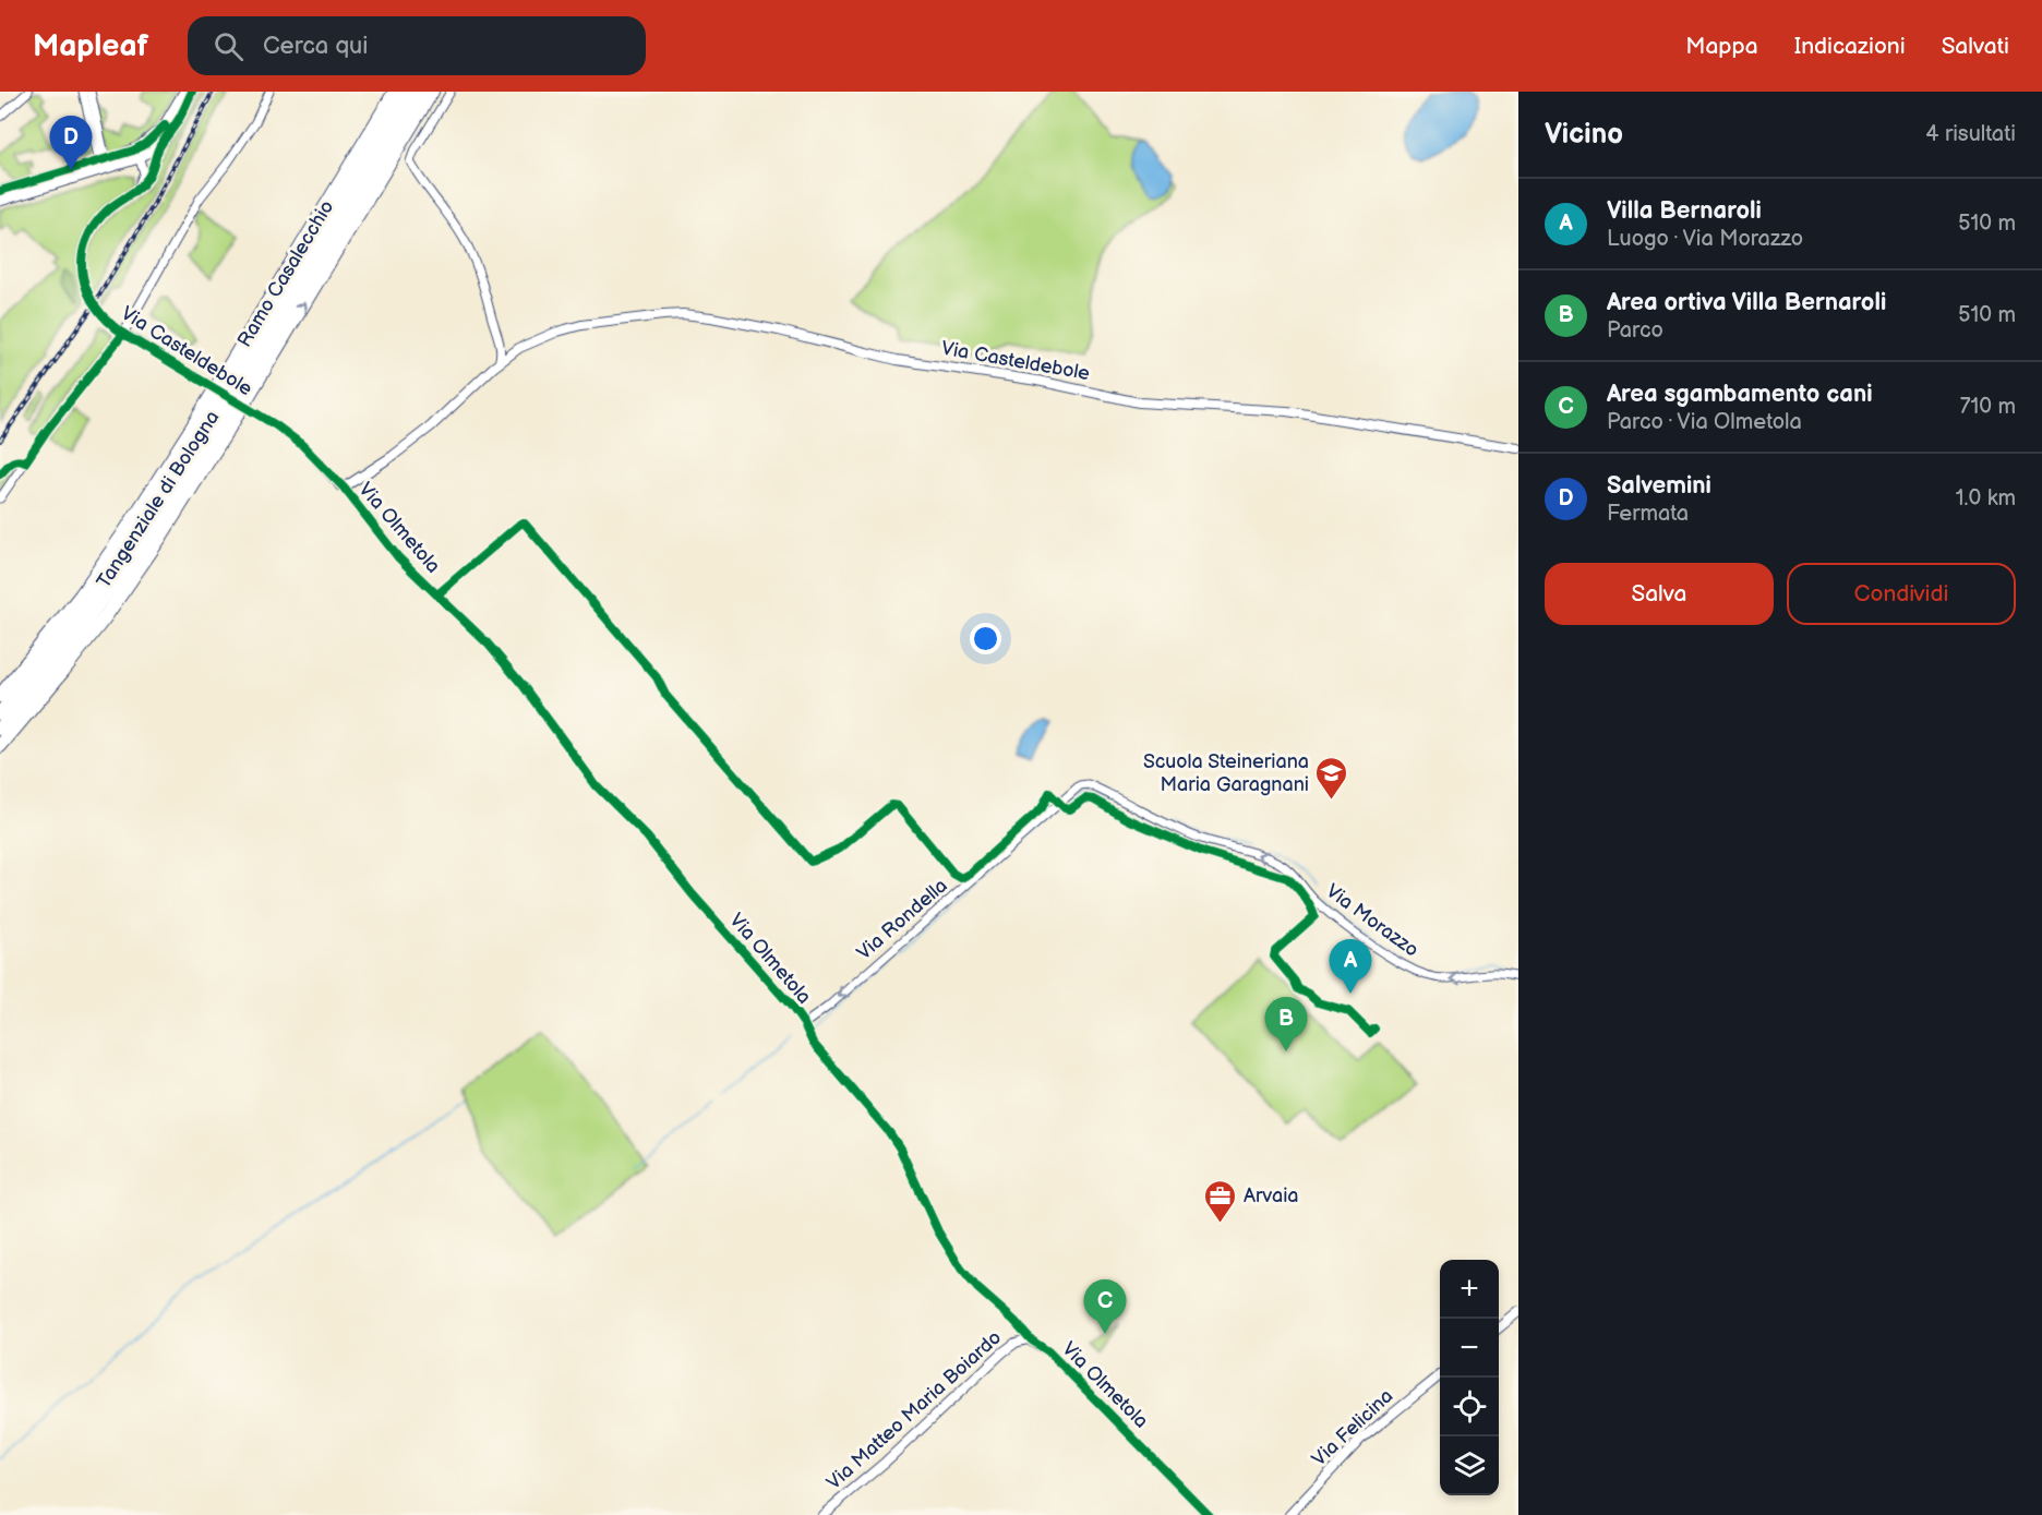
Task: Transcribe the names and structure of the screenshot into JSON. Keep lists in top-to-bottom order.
{
  "streets": {
    "highway": ["Ramo Casalecchio", "Tangenziale di Bologna"],
    "street": [
      "Via Casteldebole",
      "Via Olmetola",
      "Via Rondella",
      "Via Morazzo",
      "Via Matteo Maria Boiardo",
      "Via Felicina"
    ]
  },
  "crossings": [
    ["Via Casteldebole", "Via Olmetola"],
    ["Via Olmetola", "Via Rondella"],
    ["Via Olmetola", "Via Matteo Maria Boiardo"],
    ["Via Rondella", "Via Morazzo"]
  ],
  "one_way": ["Via Rondella", "Via Morazzo"],
  "places": {
    "school or university": ["Scuola Steineriana Maria Garagnani"],
    "office": ["Arvaia"]
  },
  "page": {
    "header": "Mapleaf",
    "search": "Cerca qui",
    "nav": ["Mappa", "Indicazioni", "Salvati"],
    "heading": ["Vicino", "4 risultati"],
    "pins": [
      "D",
      "A",
      "B",
      "C"
    ],
    "list": [
      {
        "mark": "A",
        "name": "Villa Bernaroli",
        "note": "Luogo · Via Morazzo",
        "value": "510 m"
      },
      {
        "mark": "B",
        "name": "Area ortiva Villa Bernaroli",
        "note": "Parco",
        "value": "510 m"
      },
      {
        "mark": "C",
        "name": "Area sgambamento cani",
        "note": "Parco · Via Olmetola",
        "value": "710 m"
      },
      {
        "mark": "D",
        "name": "Salvemini",
        "note": "Fermata",
        "value": "1.0 km"
      }
    ],
    "buttons": ["Salva", "Condividi"],
    "map_buttons": ["+", "−"]
  }
}
